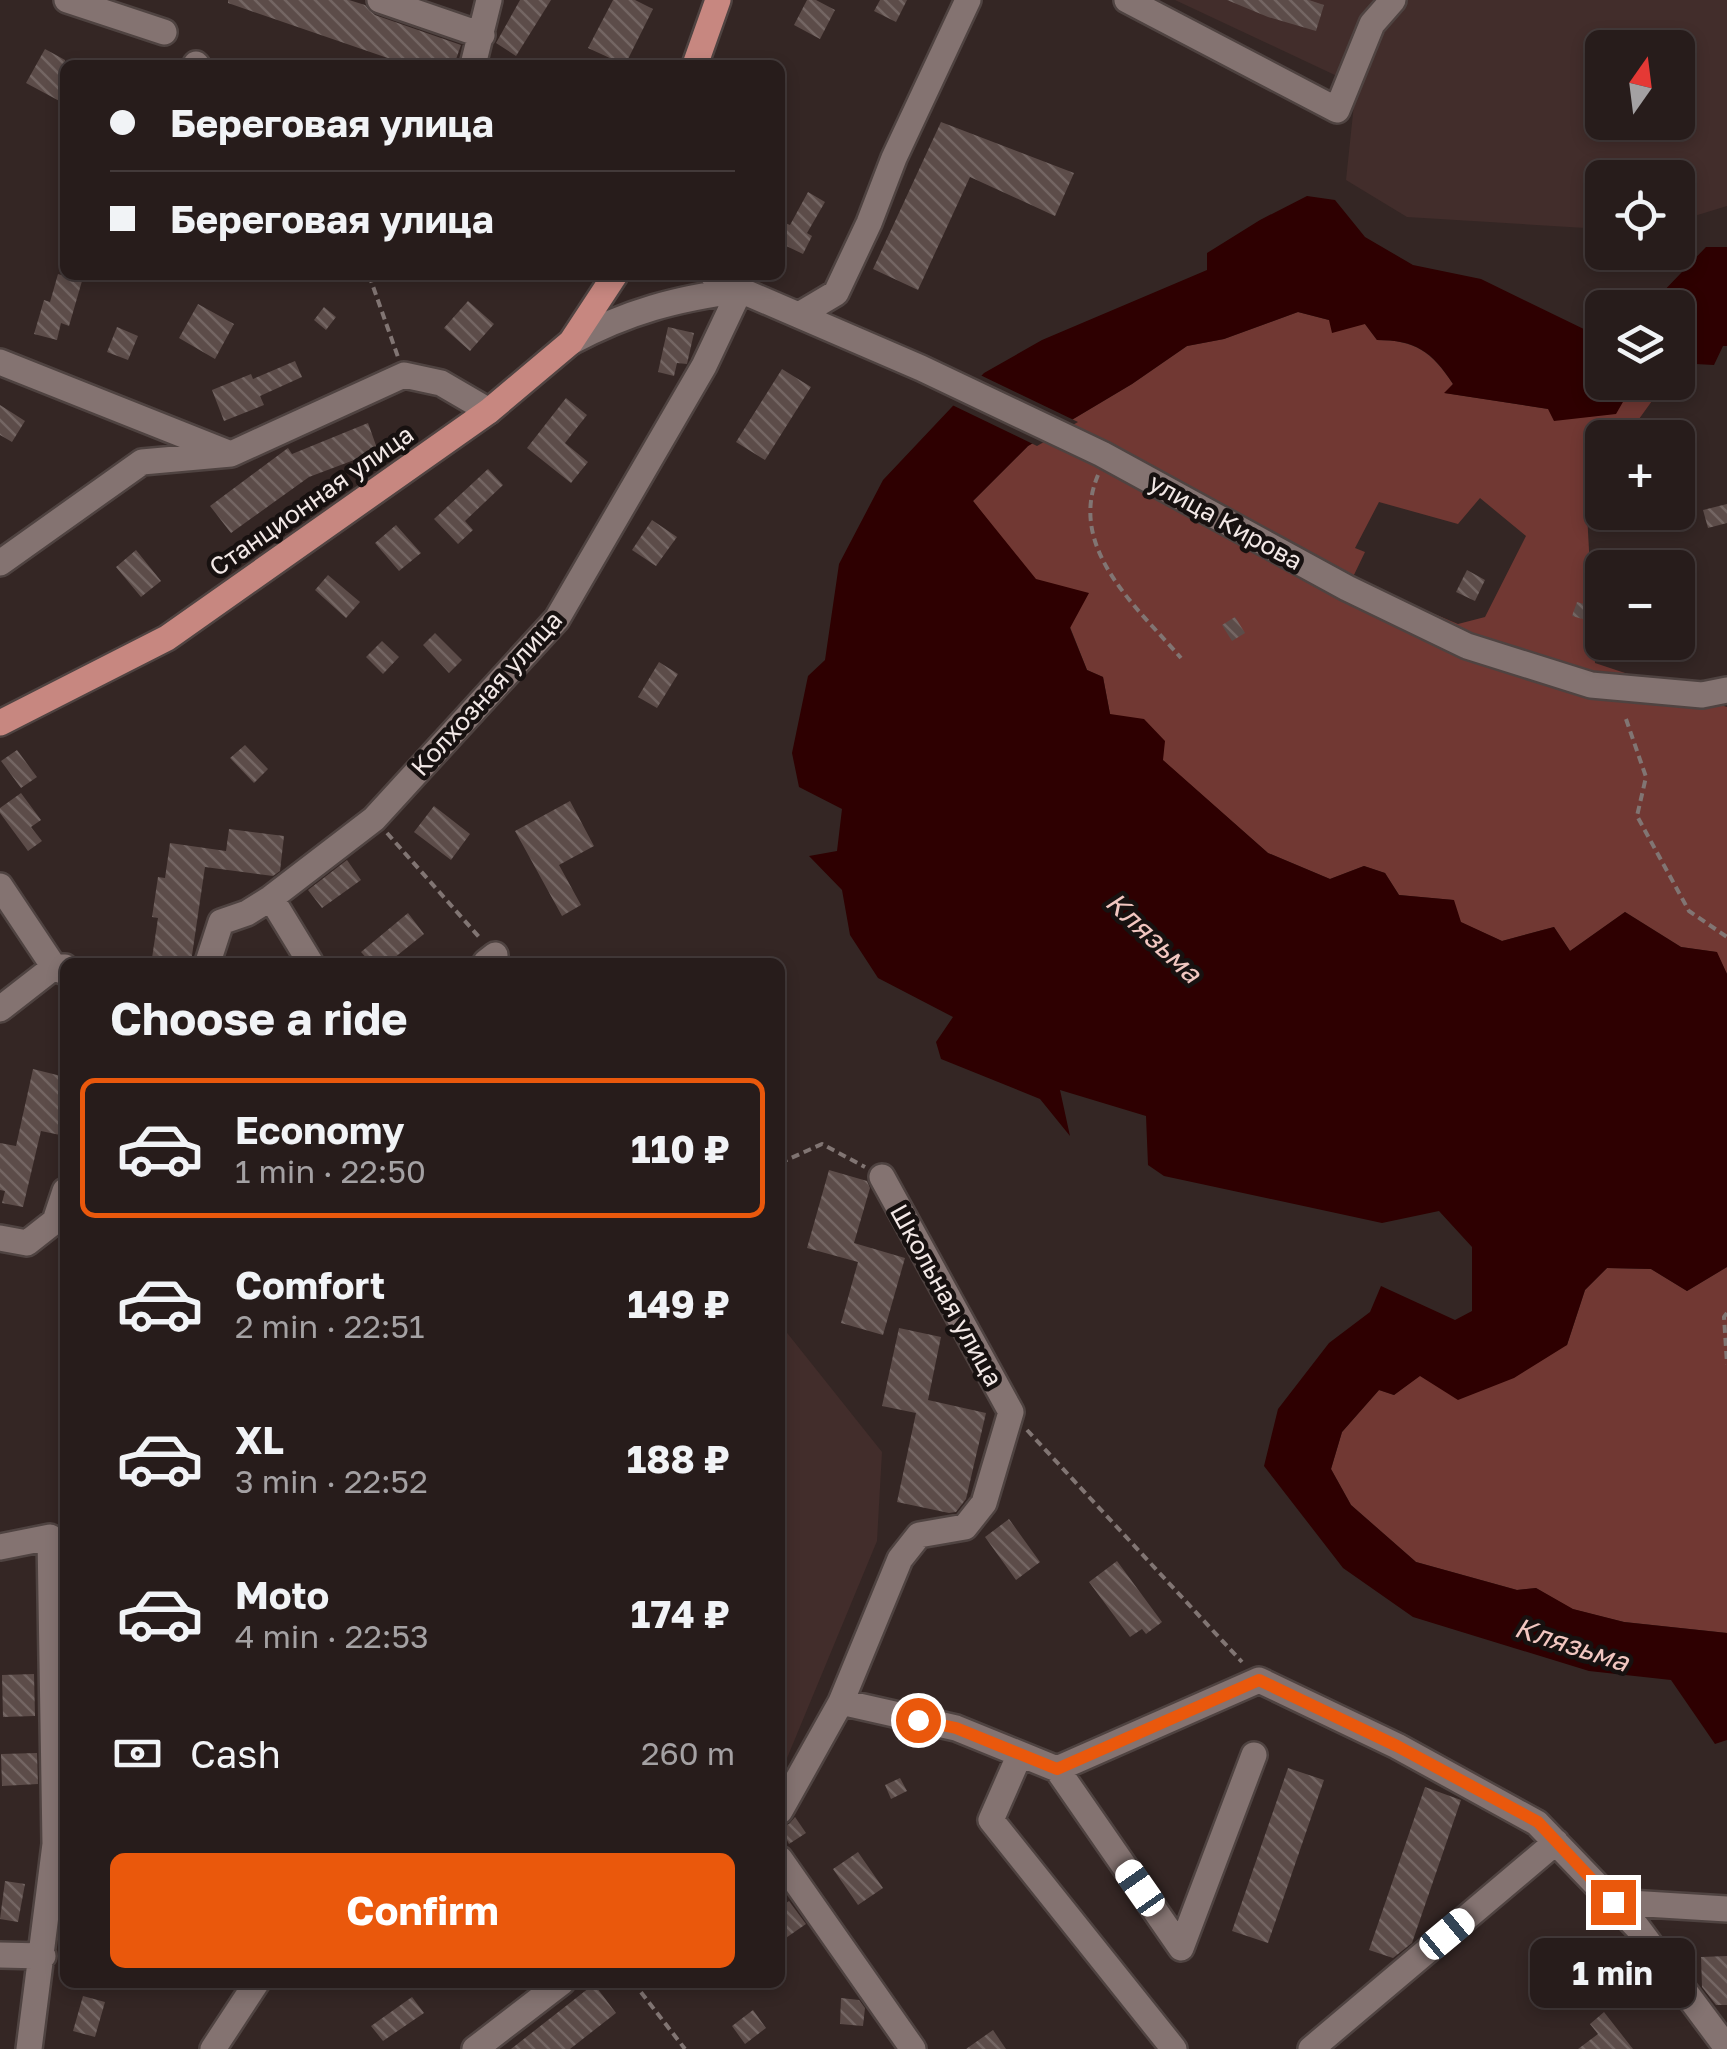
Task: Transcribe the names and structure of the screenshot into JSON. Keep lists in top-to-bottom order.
{
  "streets": {
    "main road": ["Станционная улица"],
    "street": ["улица Кирова", "Колхозная улица", "Школьная улица"]
  },
  "crossings": [
    ["улица Кирова", "Колхозная улица"]
  ],
  "water": ["Клязьма"],
  "north": "top",
  "page": {
    "map_buttons": ["+", "−"],
    "banner": ["Береговая улица", "Береговая улица"],
    "heading": "Choose a ride",
    "list": [
      {
        "name": "Economy",
        "note": "1 min · 22:50",
        "value": "110 ₽"
      },
      {
        "name": "Comfort",
        "note": "2 min · 22:51",
        "value": "149 ₽"
      },
      {
        "name": "XL",
        "note": "3 min · 22:52",
        "value": "188 ₽"
      },
      {
        "name": "Moto",
        "note": "4 min · 22:53",
        "value": "174 ₽"
      }
    ],
    "pay": ["Cash", "260 m"],
    "buttons": "Confirm",
    "bubble": "1 min"
  }
}
